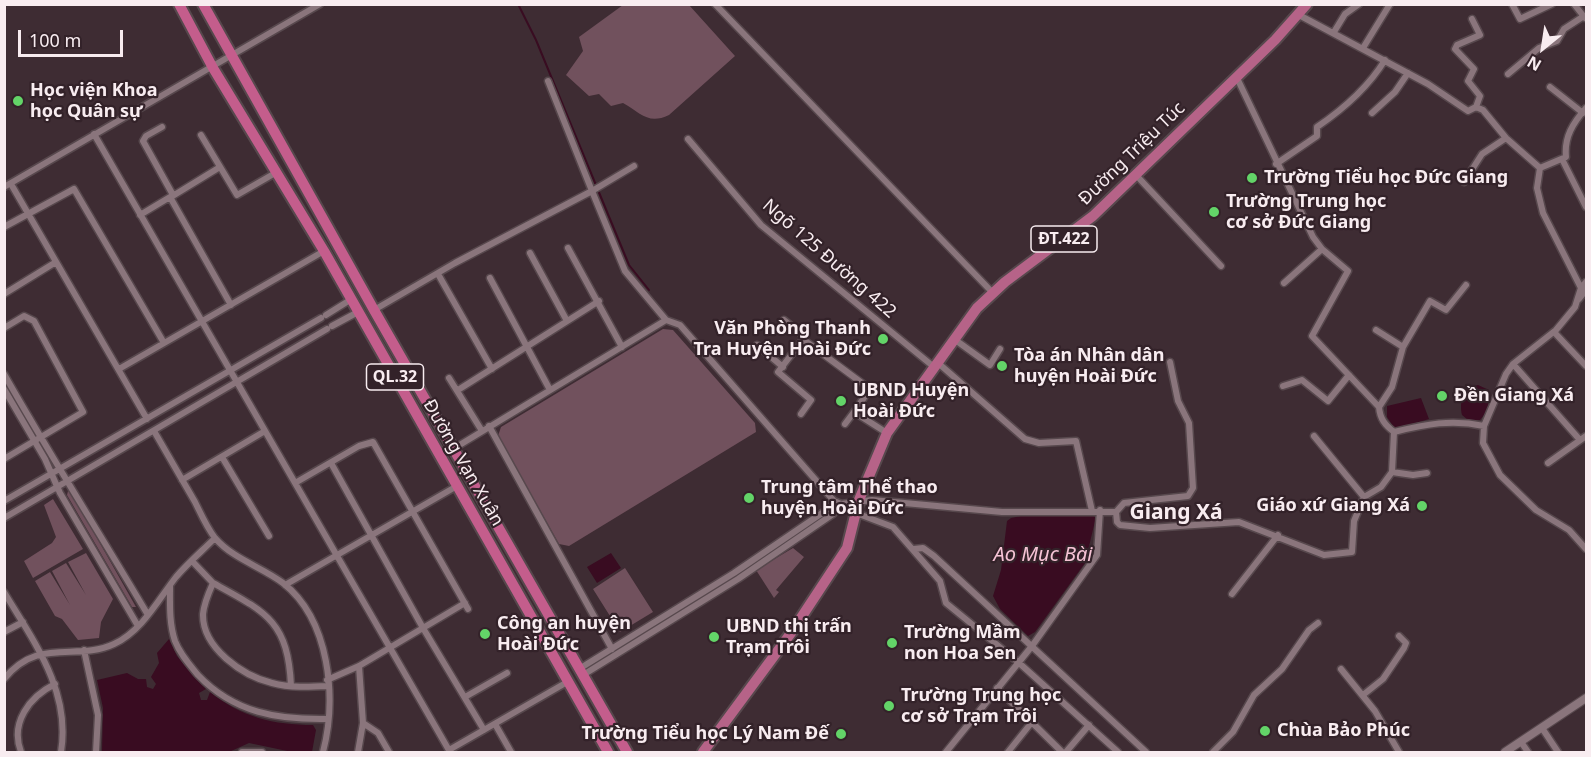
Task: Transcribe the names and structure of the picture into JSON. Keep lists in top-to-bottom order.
{
  "streets": {
    "highway": ["QL.32", "Đường Vạn Xuân"],
    "main road": ["Đường Triệu Túc", "ĐT.422"],
    "street": ["Ngõ 125 Đường 422"]
  },
  "crossings": [
    ["Đường Triệu Túc", "ĐT.422"],
    ["Đường Triệu Túc", "Ngõ 125 Đường 422"]
  ],
  "districts": ["Giang Xá"],
  "water": ["Ao Mục Bài"],
  "places": [
    "Học viện Khoa học Quân sự",
    "Trường Tiểu học Đức Giang",
    "Trường Trung học cơ sở Đức Giang",
    "Văn Phòng Thanh Tra Huyện Hoài Đức",
    "Tòa án Nhân dân huyện Hoài Đức",
    "Đền Giang Xá",
    "UBND Huyện Hoài Đức",
    "Trung tâm Thể thao huyện Hoài Đức",
    "Giáo xứ Giang Xá",
    "Công an huyện Hoài Đức",
    "UBND thị trấn Trạm Trôi",
    "Trường Mầm non Hoa Sen",
    "Trường Trung học cơ sở Trạm Trôi",
    "Chùa Bảo Phúc",
    "Trường Tiểu học Lý Nam Đế"
  ],
  "scale_bar": "100 m",
  "north": "bottom left"
}
